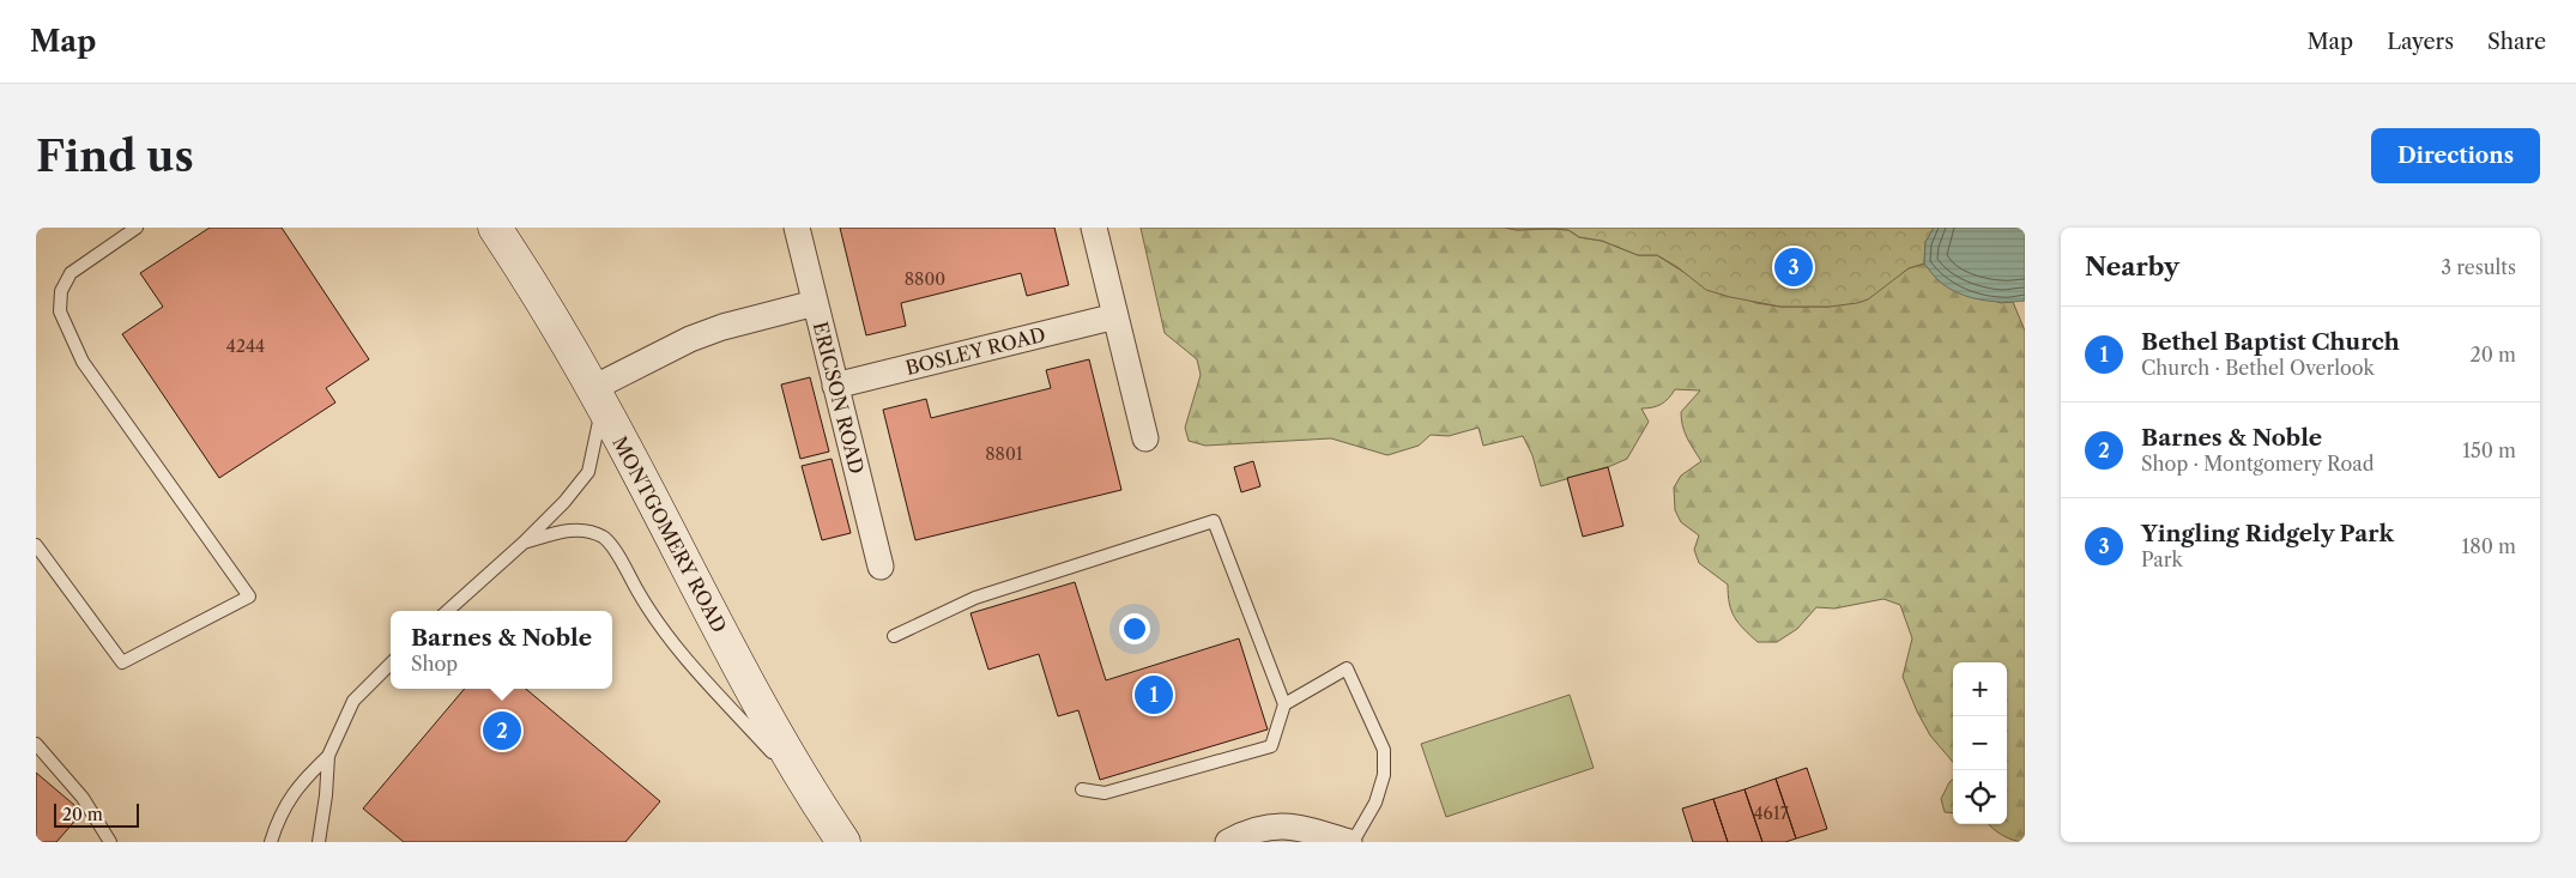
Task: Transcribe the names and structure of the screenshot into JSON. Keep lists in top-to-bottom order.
{
  "streets": {
    "main road": ["MONTGOMERY ROAD"],
    "street": ["BOSLEY ROAD", "ERICSON ROAD"]
  },
  "crossings": [
    ["BOSLEY ROAD", "ERICSON ROAD"]
  ],
  "house_numbers": [
    "8800",
    "4244",
    "8801",
    "4617"
  ],
  "scale_bar": "20 m",
  "page": {
    "header": "Map",
    "nav": ["Map", "Layers", "Share"],
    "buttons": "Directions",
    "title": "Find us",
    "heading": ["Nearby", "3 results"],
    "pins": ["3", "1", "2"],
    "list": [
      {
        "mark": "1",
        "name": "Bethel Baptist Church",
        "note": "Church · Bethel Overlook",
        "value": "20 m"
      },
      {
        "mark": "2",
        "name": "Barnes & Noble",
        "note": "Shop · Montgomery Road",
        "value": "150 m"
      },
      {
        "mark": "3",
        "name": "Yingling Ridgely Park",
        "note": "Park",
        "value": "180 m"
      }
    ],
    "popup": ["Barnes & Noble", "Shop"],
    "map_buttons": ["+", "−"],
    "scale": "20 m"
  }
}
